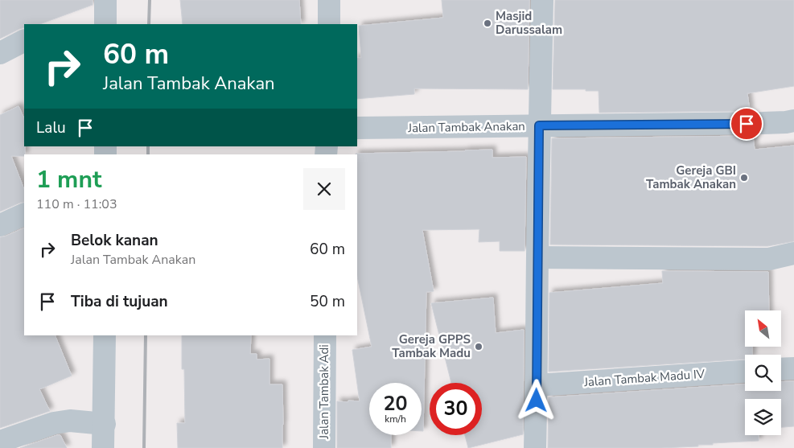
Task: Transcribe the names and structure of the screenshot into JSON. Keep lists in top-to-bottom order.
{
  "streets": {
    "street": ["Jalan Tambak Anakan", "Jalan Tambak Madu IV", "Jalan Tambak Adi"]
  },
  "places": ["Masjid Darussalam", "Gereja GBI Tambak Anakan", "Gereja GPPS Tambak Madu"],
  "north": "top left",
  "page": {
    "turn": ["60 m", "Jalan Tambak Anakan"],
    "then": "Lalu",
    "heading": ["1 mnt", "110 m · 11:03"],
    "list": [
      {
        "name": "Belok kanan",
        "note": "Jalan Tambak Anakan",
        "value": "60 m"
      },
      {
        "name": "Tiba di tujuan",
        "value": "50 m"
      }
    ],
    "speed": "20 km/h",
    "limit": "30"
  }
}
